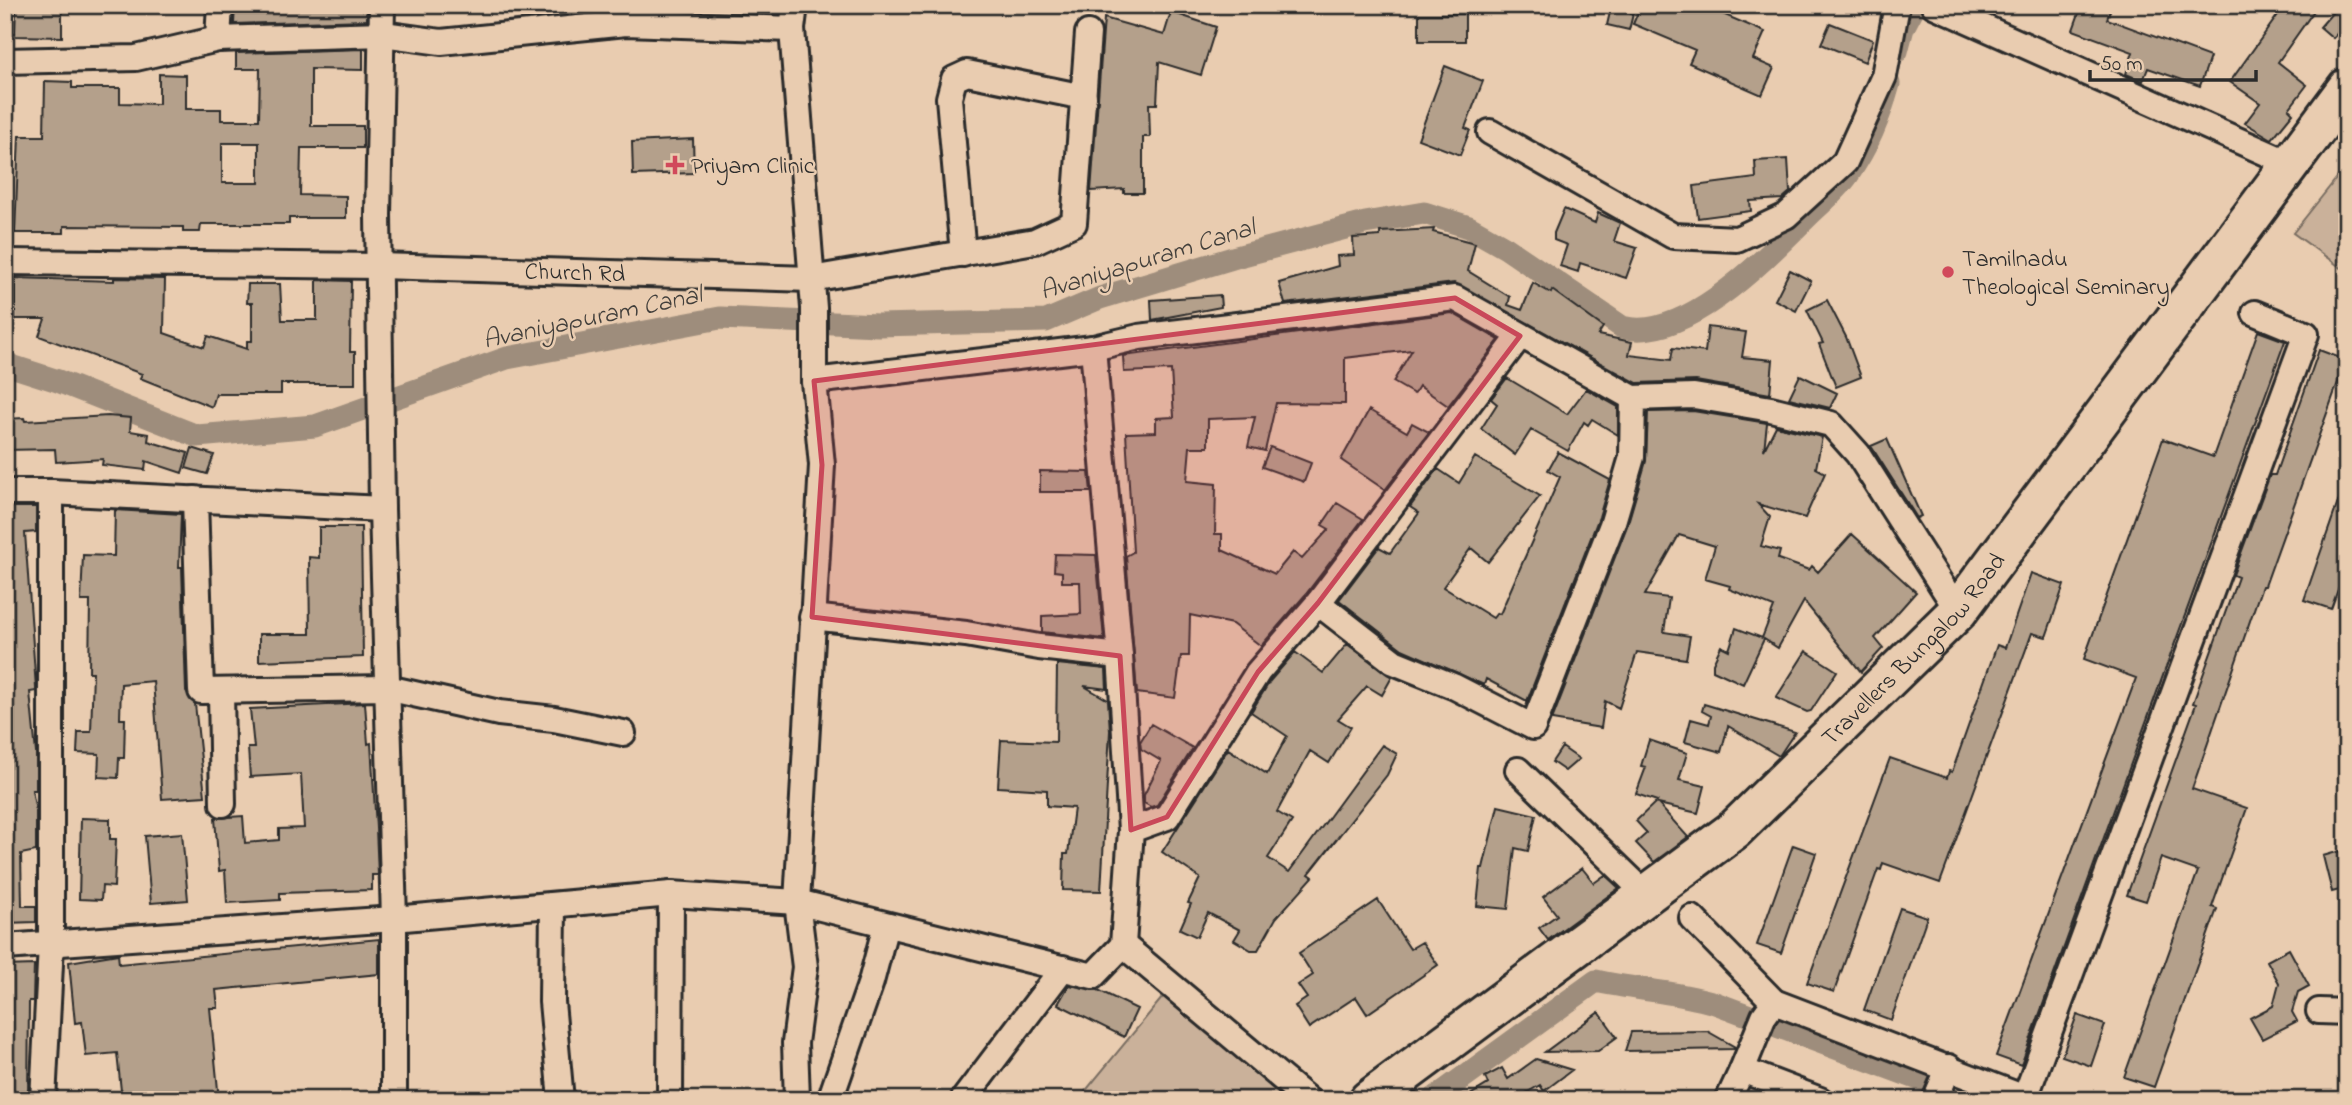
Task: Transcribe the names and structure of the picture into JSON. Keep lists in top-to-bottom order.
{
  "streets": {
    "main road": ["Travellers Bungalow Road"],
    "street": ["Church Rd"]
  },
  "water": ["Avaniyapuram Canal"],
  "places": {
    "health": ["Priyam Clinic"],
    "other": ["Tamilnadu Theological Seminary"]
  },
  "scale_bar": "50 m"
}
